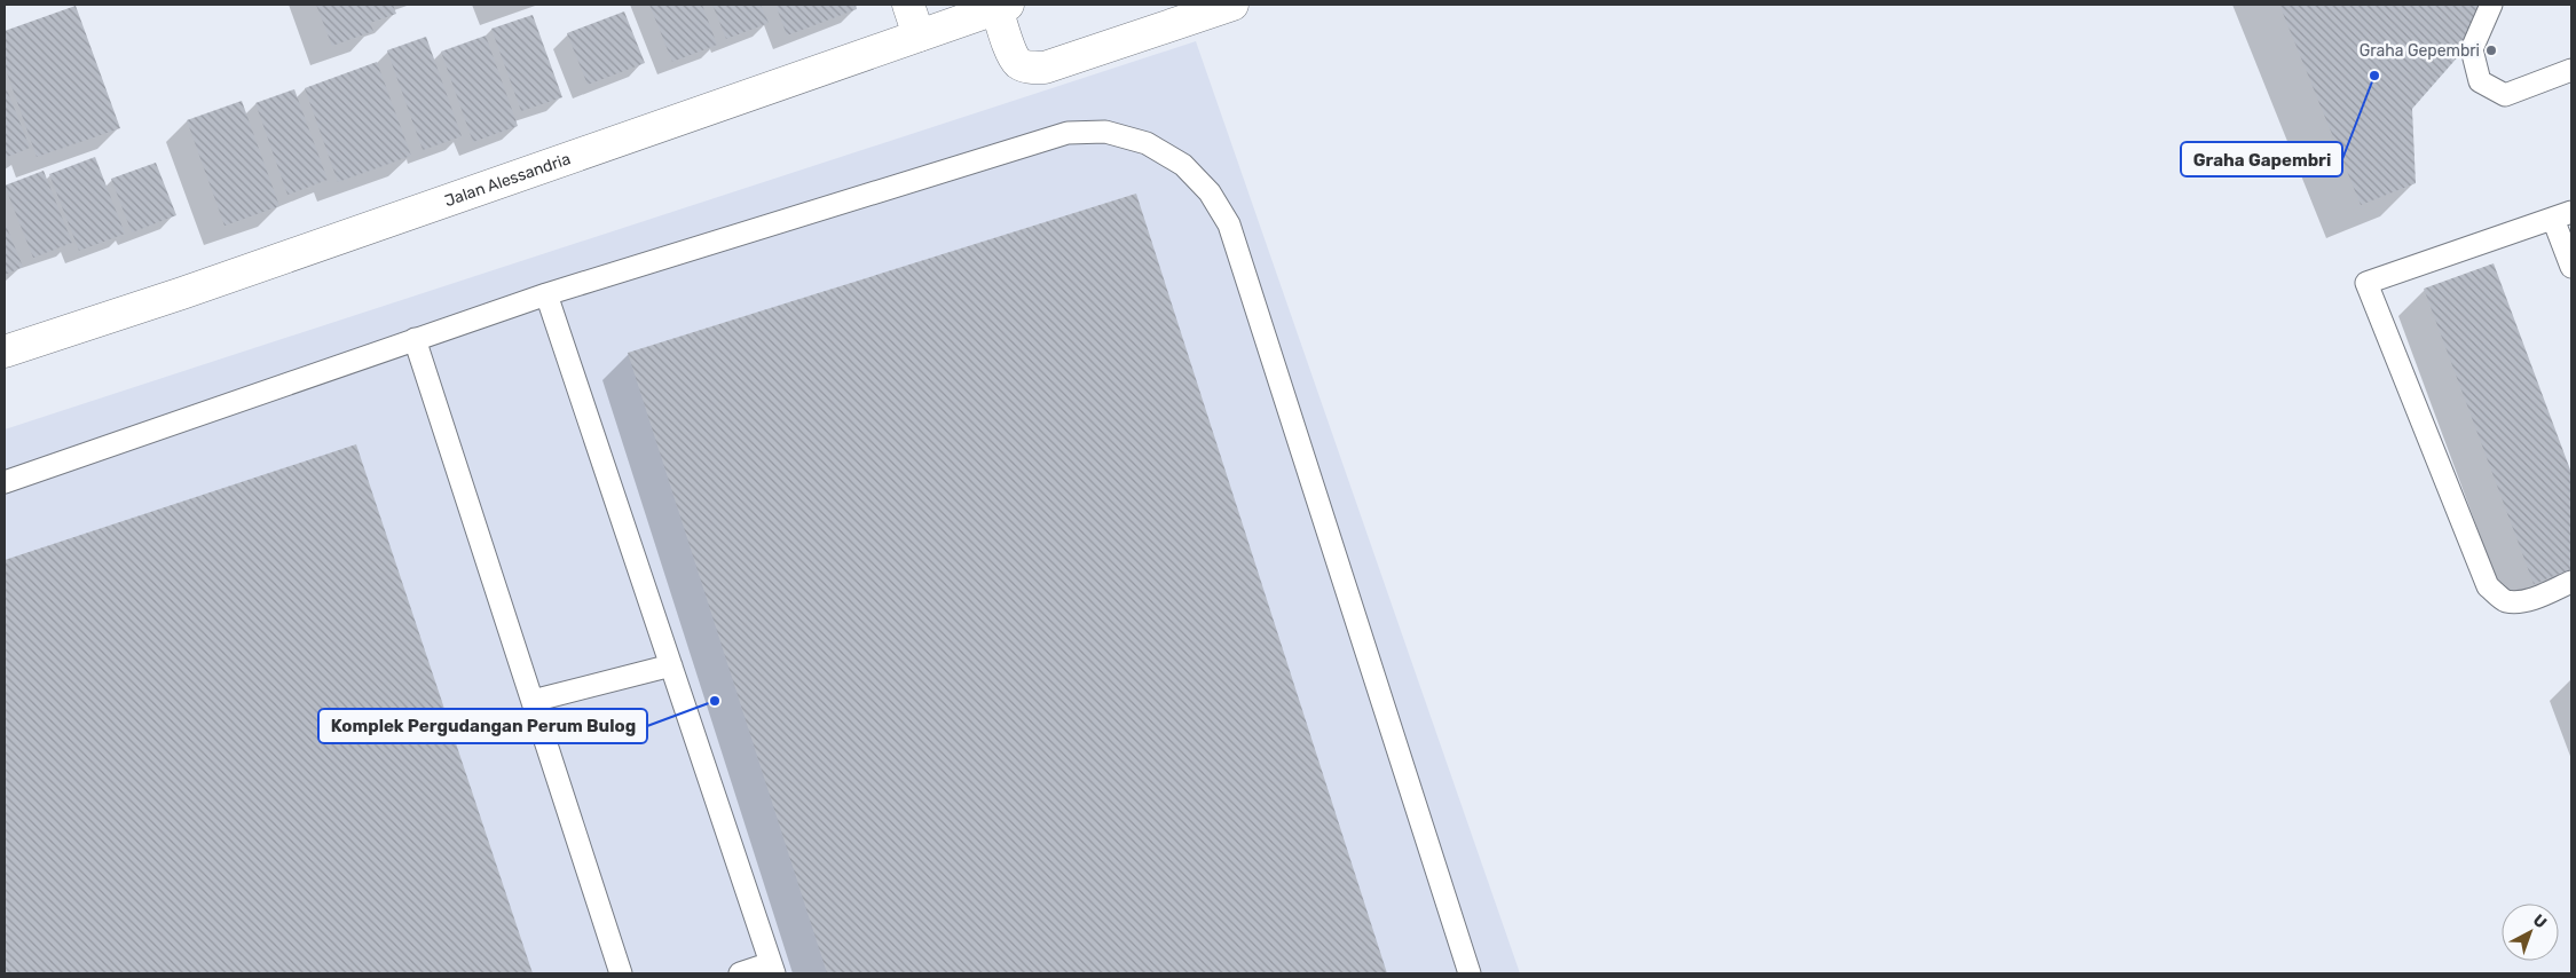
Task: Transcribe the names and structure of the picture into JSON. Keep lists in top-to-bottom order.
{
  "streets": {
    "street": ["Jalan Alessandria"]
  },
  "places": ["Graha Gepembri", "Graha Gapembri", "Komplek Pergudangan Perum Bulog"],
  "north": "top right"
}
